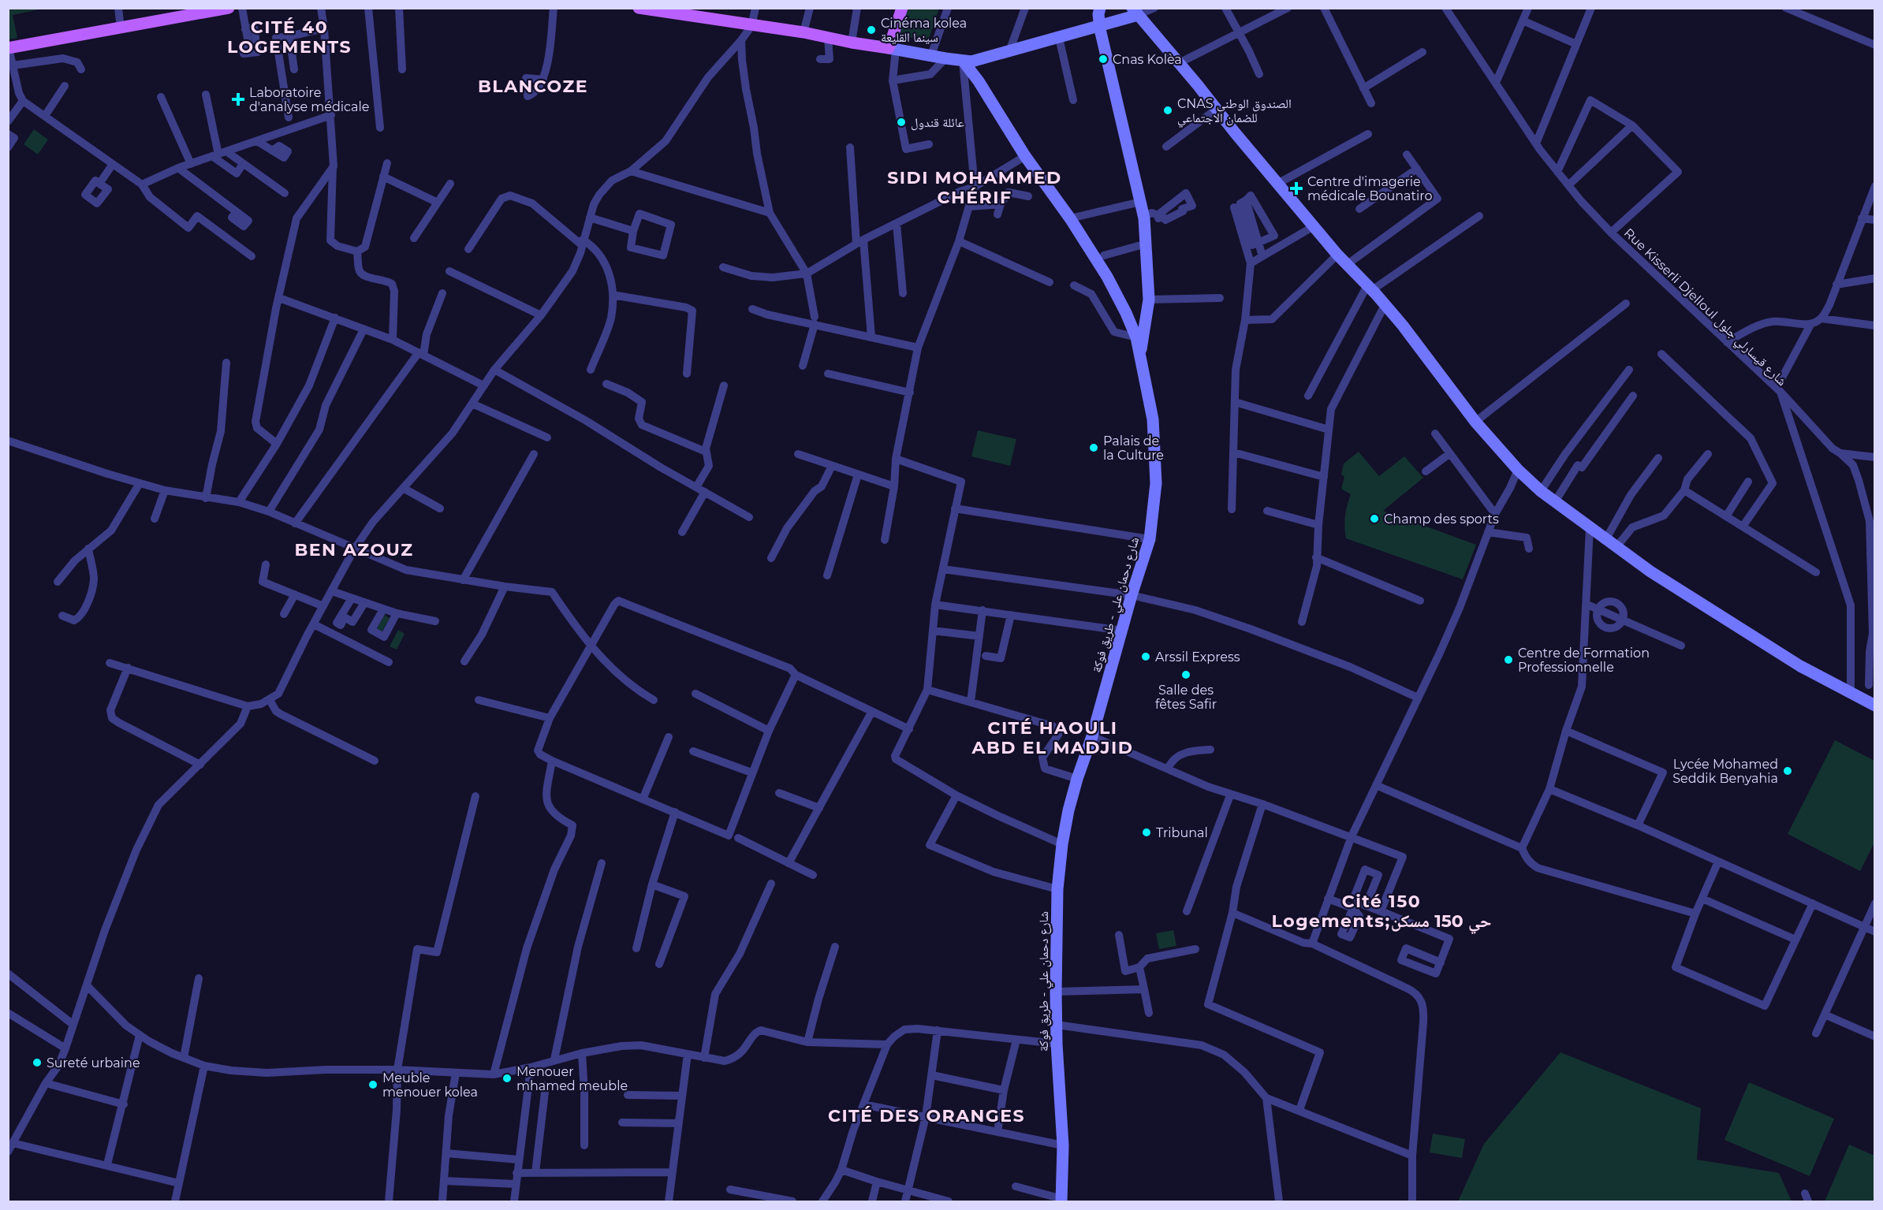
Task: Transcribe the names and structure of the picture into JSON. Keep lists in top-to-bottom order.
{
  "streets": {
    "main road": ["شارع دحمان علي - طريق فوكة"],
    "street": ["Rue Kisserli Djelloul شارع قيسارلي جلول"]
  },
  "districts": [
    "CITÉ 40 LOGEMENTS",
    "BLANCOZE",
    "SIDI MOHAMMED CHÉRIF",
    "BEN AZOUZ",
    "CITÉ HAOULI ABD EL MADJID",
    "Cité 150 Logements;حي 150 مسكن",
    "CITÉ DES ORANGES"
  ],
  "places": {
    "other": [
      "Cinéma kolea سينما القليعة",
      "Cnas Kolèa",
      "CNAS الصندوق الوطني للضمان الاجتماعي",
      "عائلة قندول",
      "Palais de la Culture",
      "Champ des sports",
      "Arssil Express",
      "Centre de Formation Professionnelle",
      "Salle des fêtes Safir",
      "Lycée Mohamed Seddik Benyahia",
      "Tribunal",
      "Sureté urbaine",
      "Menouer mhamed meuble",
      "Meuble menouer kolea"
    ],
    "health": ["Laboratoire d'analyse médicale", "Centre d'imagerie médicale Bounatiro"]
  }
}
